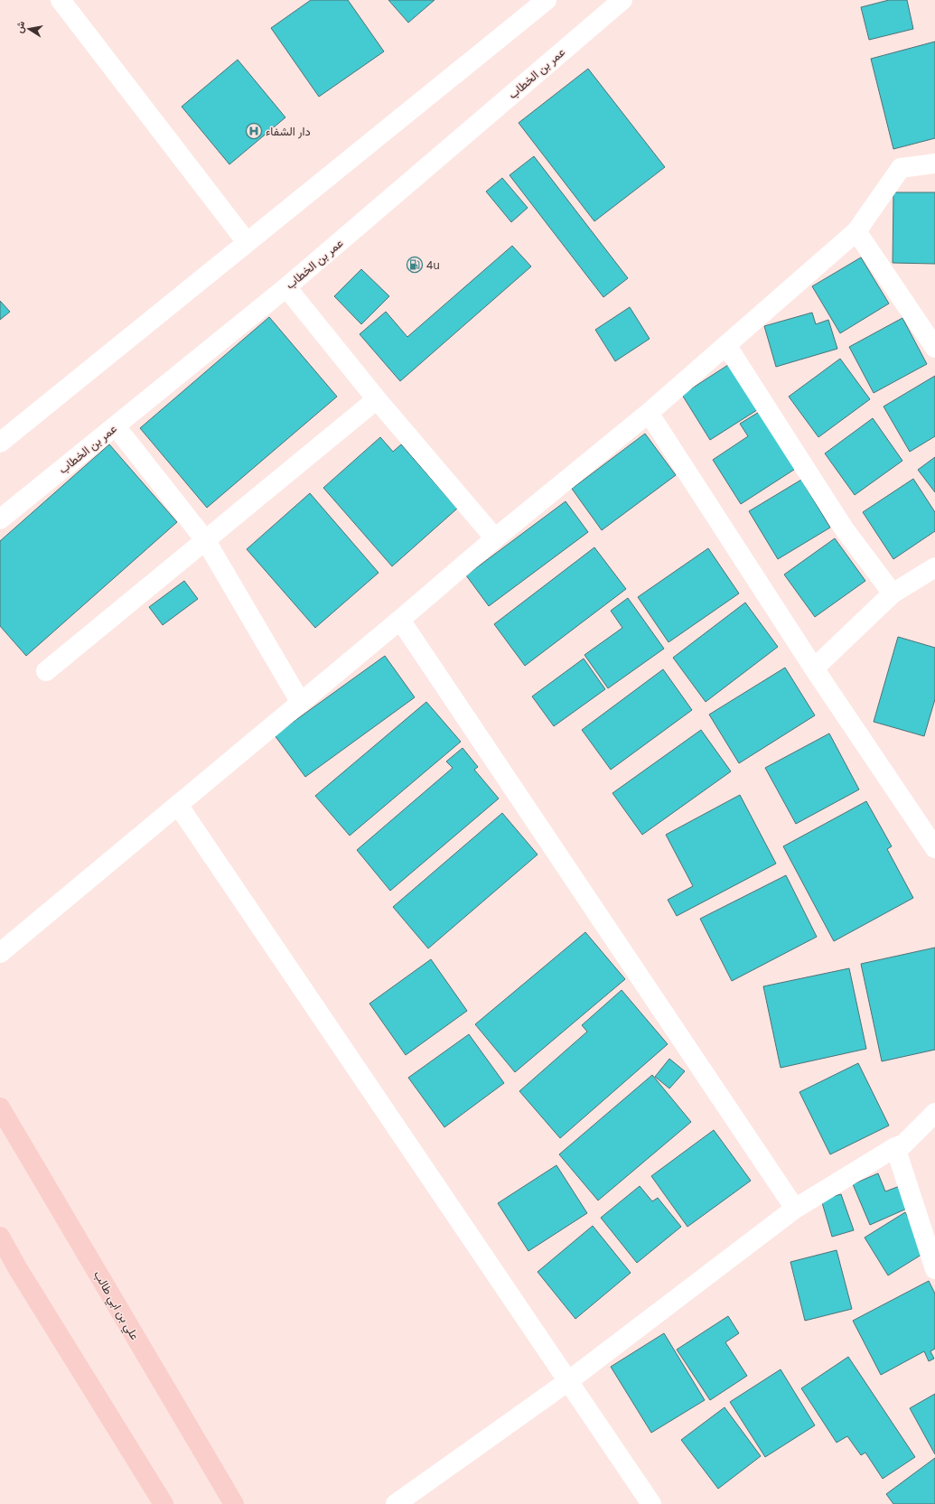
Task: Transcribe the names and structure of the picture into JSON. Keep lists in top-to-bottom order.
{
  "streets": {
    "main road": ["علي بن ابي طالب"],
    "street": ["عمر بن الخطاب"]
  },
  "places": {
    "hospital": ["دار الشفاء"],
    "fuel station": ["4u"]
  },
  "north": "left"
}
